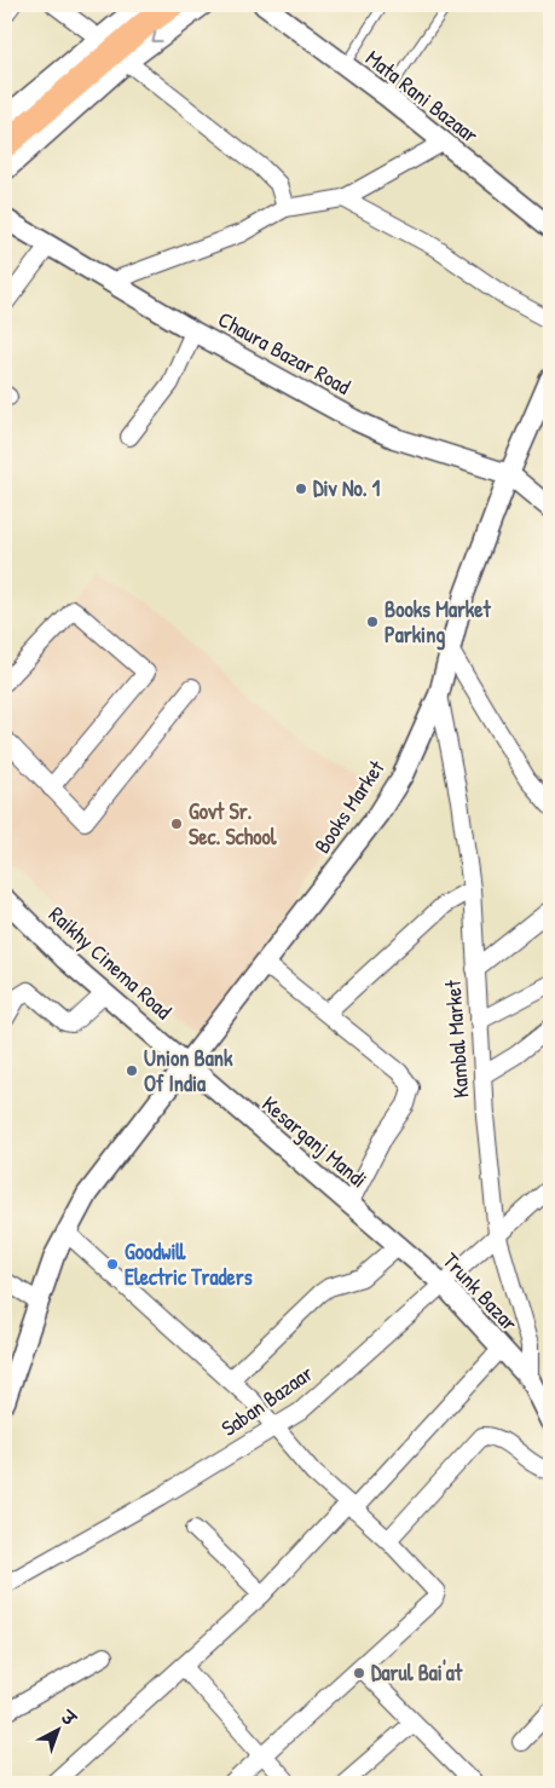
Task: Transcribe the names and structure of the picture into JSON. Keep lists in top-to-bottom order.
{
  "streets": {
    "street": [
      "Mata Rani Bazaar",
      "Chaura Bazar Road",
      "Books Market",
      "Raikhy Cinema Road",
      "Kambal Market",
      "Kesarganj Mandi",
      "Trunk Bazar",
      "Saban Bazaar"
    ]
  },
  "crossings": [
    ["Chaura Bazar Road", "Books Market"],
    ["Books Market", "Raikhy Cinema Road"],
    ["Books Market", "Kambal Market"],
    ["Books Market", "Kesarganj Mandi"],
    ["Raikhy Cinema Road", "Kesarganj Mandi"],
    ["Kambal Market", "Trunk Bazar"],
    ["Kambal Market", "Saban Bazaar"],
    ["Kesarganj Mandi", "Trunk Bazar"],
    ["Trunk Bazar", "Saban Bazaar"]
  ],
  "places": [
    "Div No. 1",
    "Books Market Parking",
    "Govt Sr. Sec. School",
    "Union Bank Of India",
    "Goodwill Electric Traders",
    "Darul Bai'at"
  ],
  "north": "top right"
}
